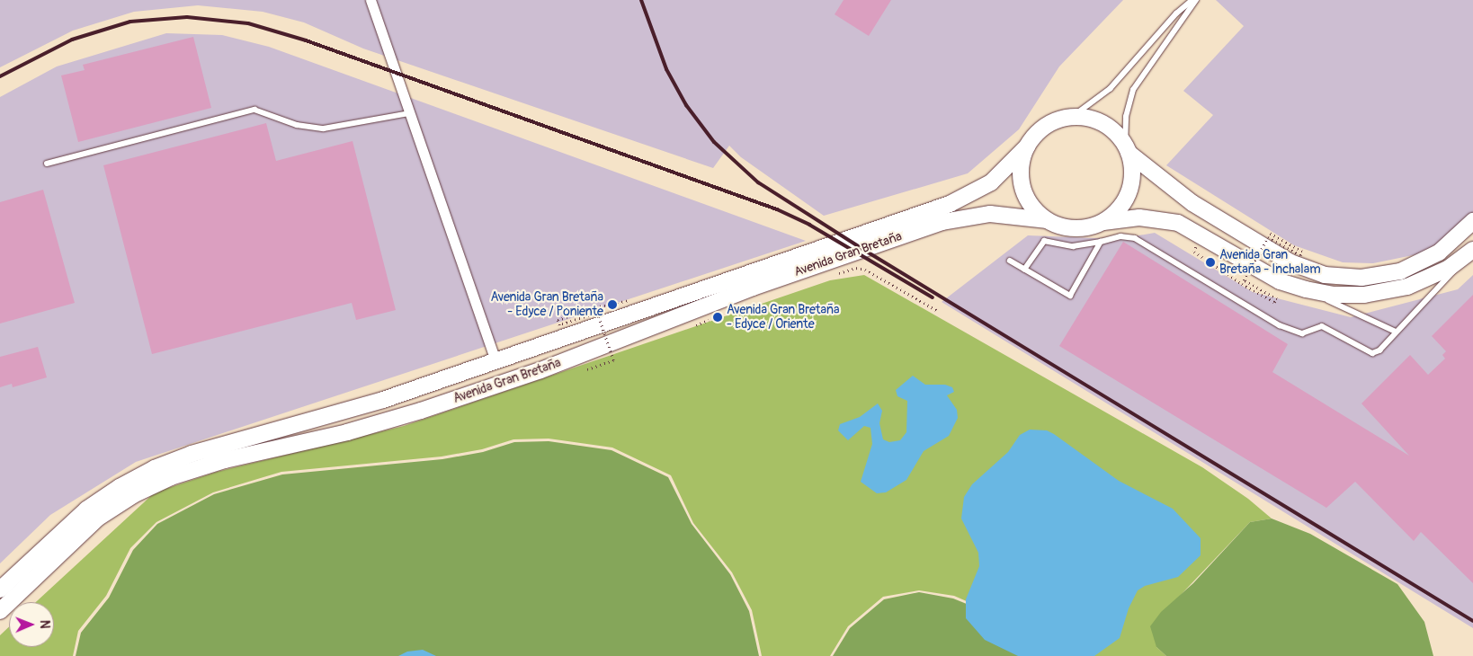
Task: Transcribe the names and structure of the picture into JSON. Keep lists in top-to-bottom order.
{
  "streets": {
    "main road": ["Avenida Gran Bretaña"]
  },
  "places": ["Avenida Gran Bretaña - Inchalam", "Avenida Gran Bretaña - Edyce / Poniente", "Avenida Gran Bretaña - Edyce / Oriente"],
  "north": "right"
}
